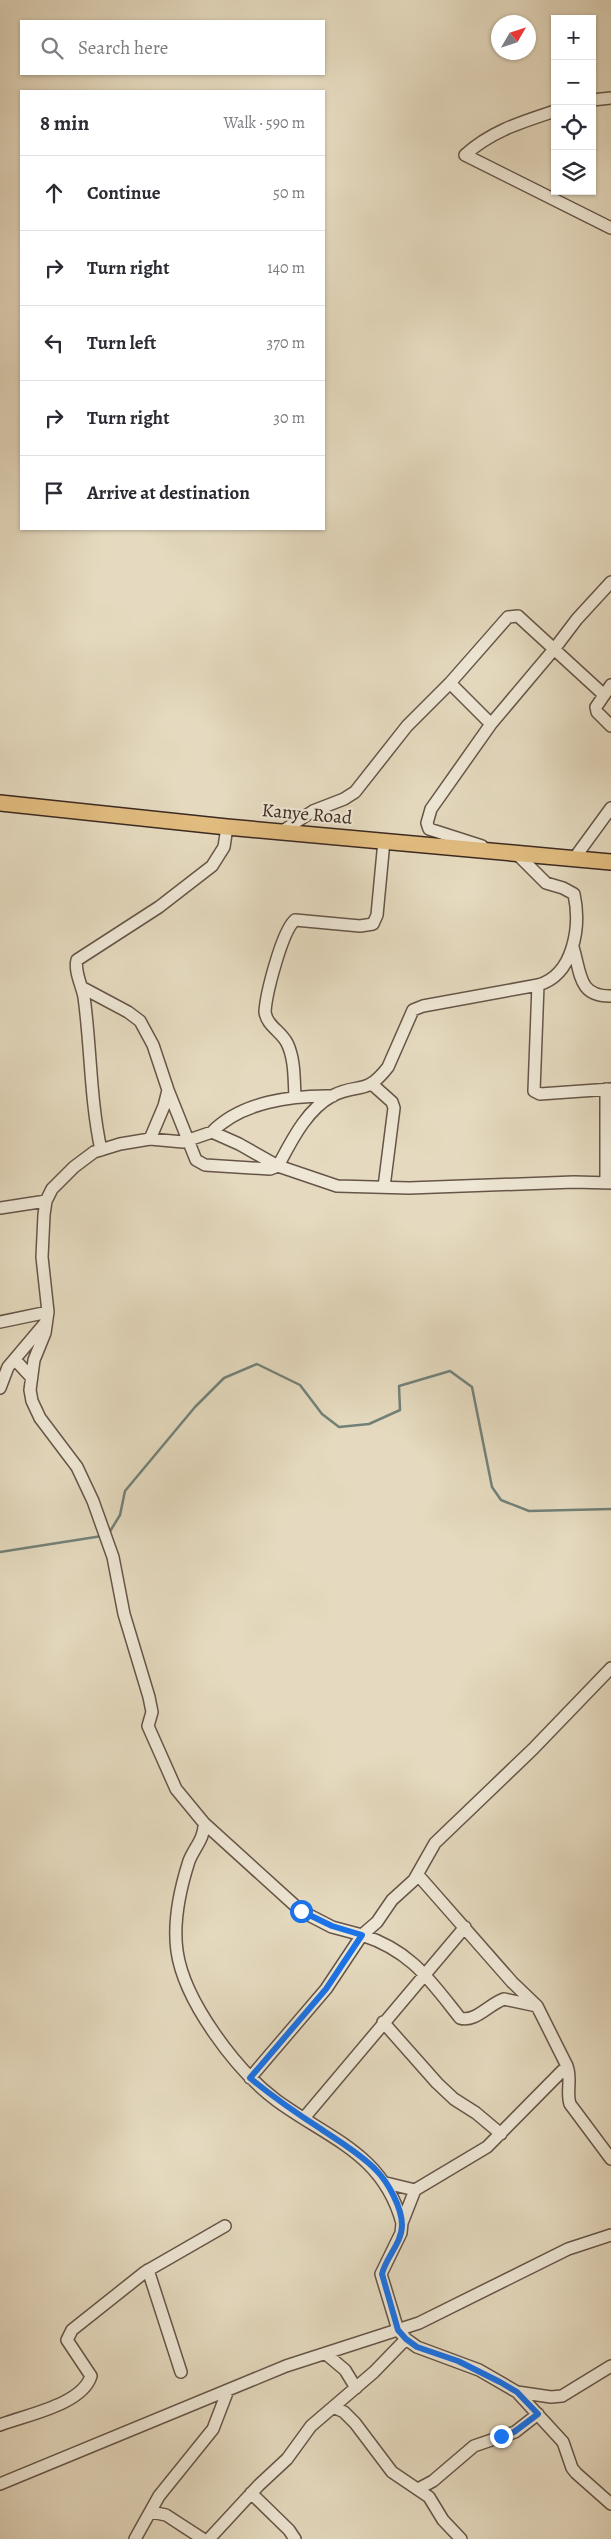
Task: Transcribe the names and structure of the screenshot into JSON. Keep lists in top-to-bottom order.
{
  "streets": {
    "main road": ["Kanye Road"]
  },
  "north": "top right",
  "page": {
    "map_buttons": ["+", "−"],
    "search": "Search here",
    "heading": ["8 min", "Walk · 590 m"],
    "list": [
      ["Continue", "50 m"],
      ["Turn right", "140 m"],
      ["Turn left", "370 m"],
      ["Turn right", "30 m"],
      "Arrive at destination"
    ]
  }
}
